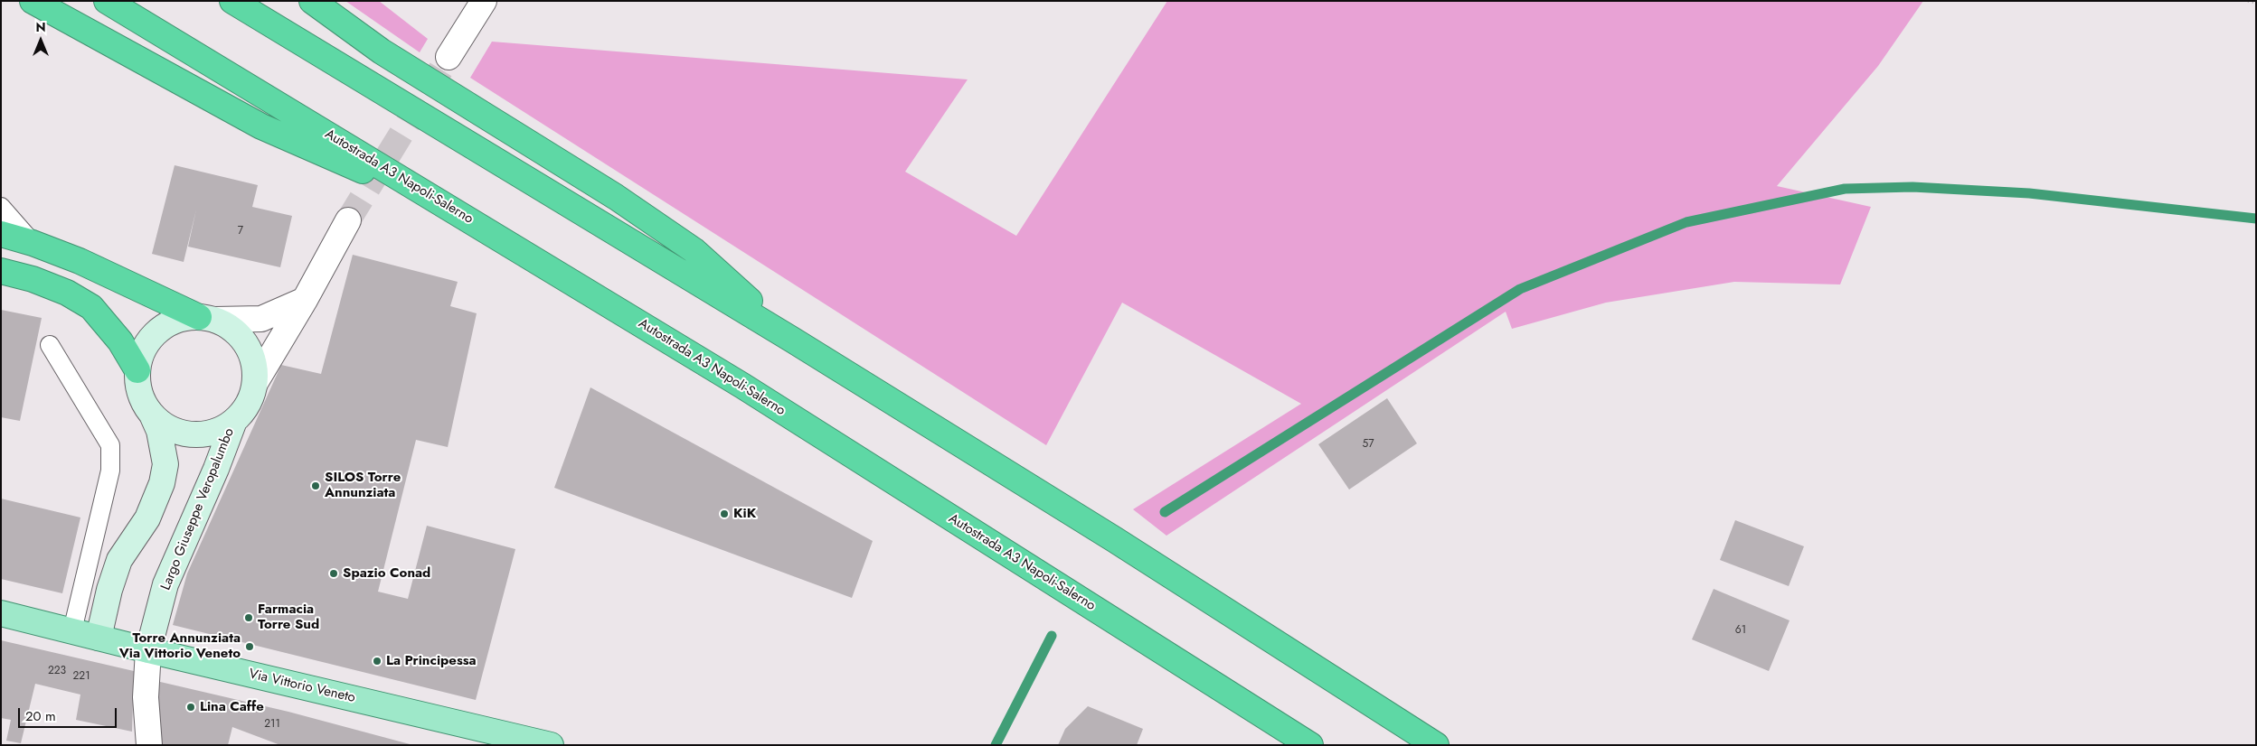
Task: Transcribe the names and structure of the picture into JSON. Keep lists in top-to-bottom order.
{
  "streets": {
    "highway": ["Autostrada A3 Napoli-Salerno"],
    "main road": ["Largo Giuseppe Veropalumbo", "Via Vittorio Veneto"]
  },
  "crossings": [
    ["Largo Giuseppe Veropalumbo", "Via Vittorio Veneto"]
  ],
  "places": [
    "SILOS Torre Annunziata",
    "KiK",
    "Spazio Conad",
    "Farmacia Torre Sud",
    "Torre Annunziata Via Vittorio Veneto",
    "La Principessa",
    "Lina Caffe"
  ],
  "house_numbers": [
    "7",
    "57",
    "61",
    "223",
    "221",
    "211"
  ],
  "scale_bar": "20 m",
  "north": "top"
}
